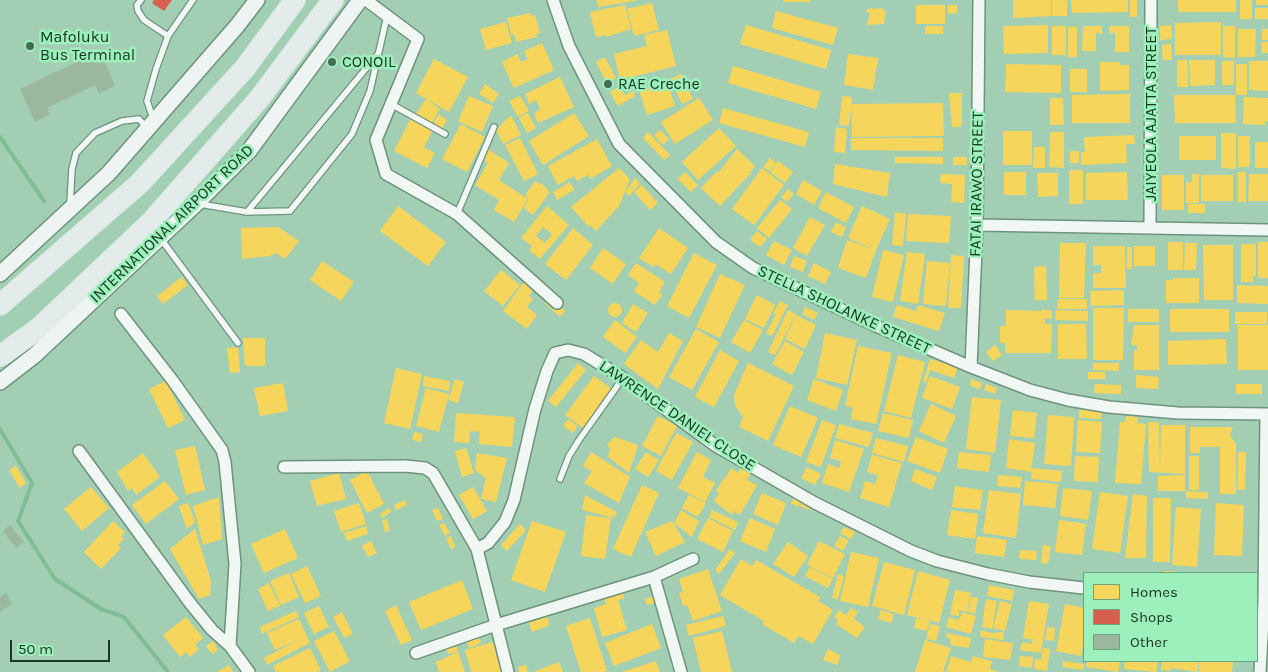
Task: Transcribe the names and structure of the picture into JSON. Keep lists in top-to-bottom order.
{
  "streets": {
    "highway": ["INTERNATIONAL AIRPORT ROAD"],
    "street": [
      "JAIYEOLA AJATTA STREET",
      "FATAI IRAWO STREET",
      "STELLA SHOLANKE STREET",
      "LAWRENCE DANIEL CLOSE"
    ]
  },
  "crossings": [
    ["FATAI IRAWO STREET", "STELLA SHOLANKE STREET"]
  ],
  "places": ["Mafoluku Bus Terminal", "CONOIL", "RAE Creche"],
  "legend": ["Homes", "Shops", "Other"],
  "scale_bar": "50 m"
}
